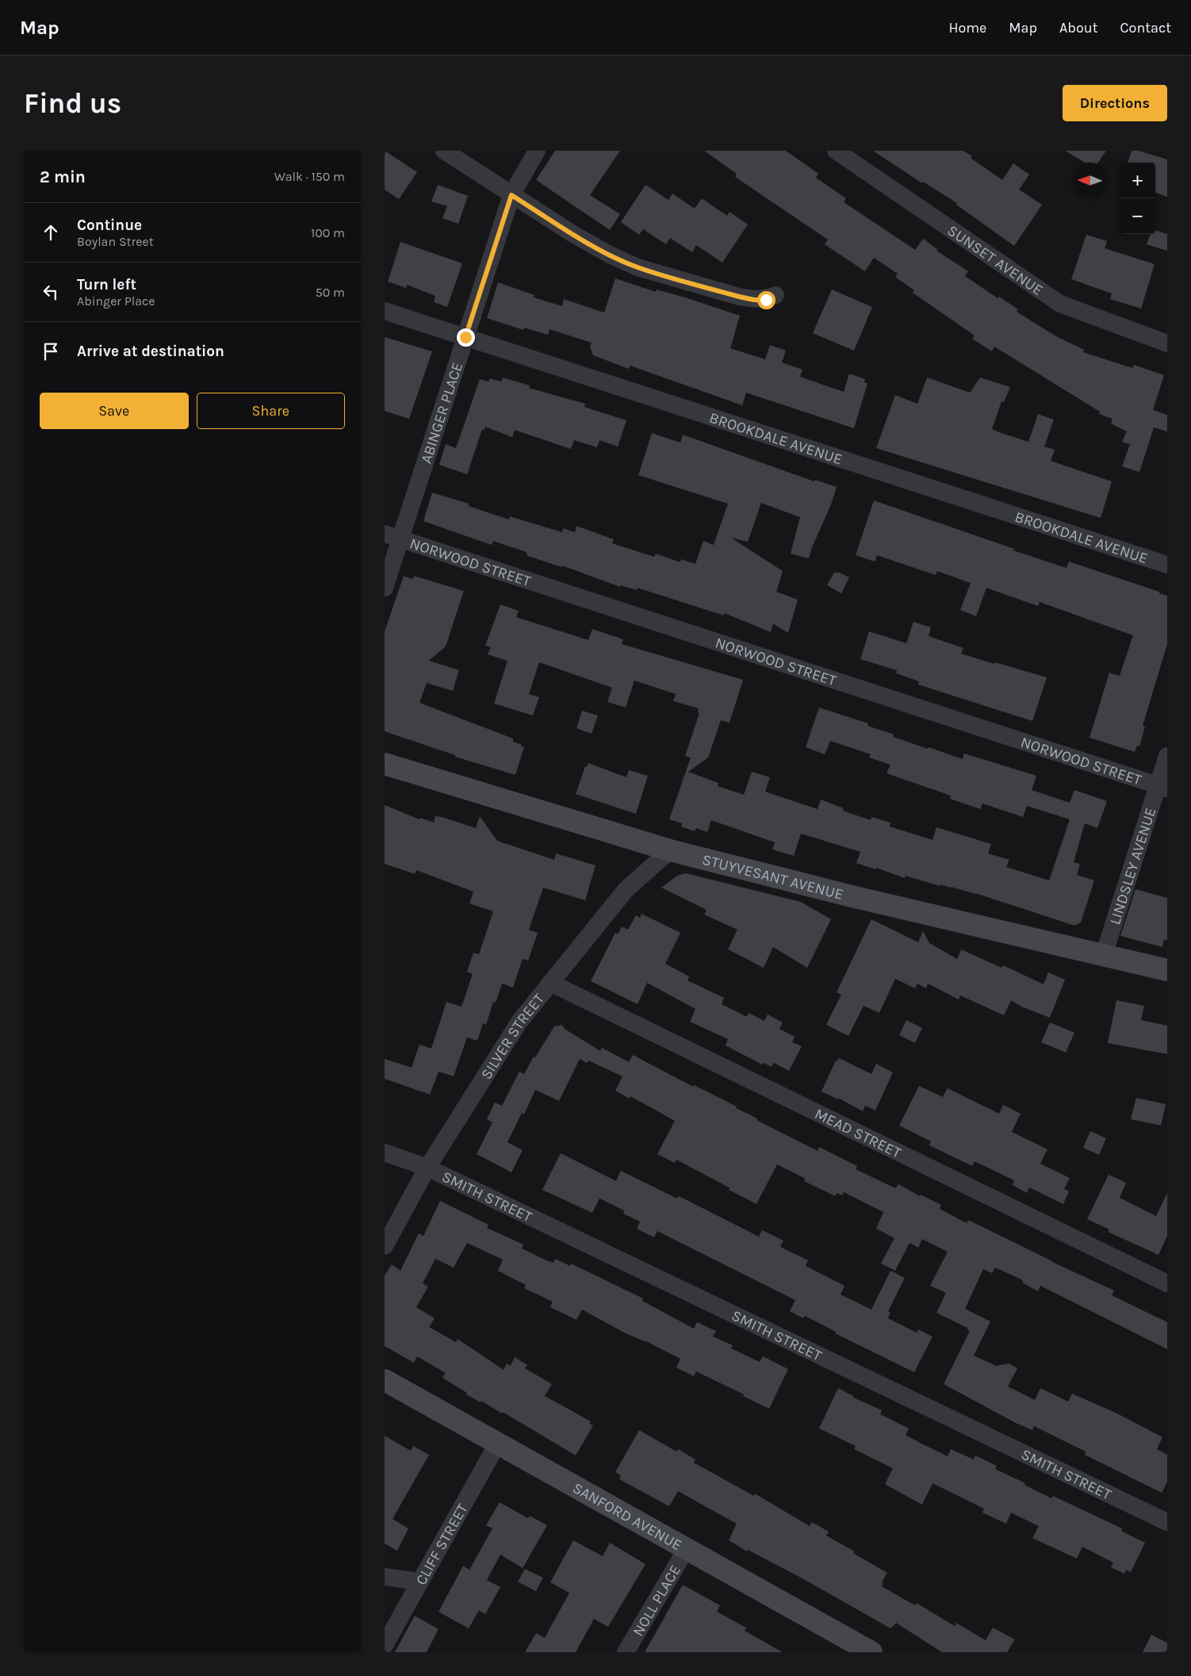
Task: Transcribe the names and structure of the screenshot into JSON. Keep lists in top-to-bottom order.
{
  "streets": {
    "main road": ["STUYVESANT AVENUE", "SANFORD AVENUE"],
    "street": [
      "SUNSET AVENUE",
      "ABINGER PLACE",
      "BROOKDALE AVENUE",
      "NORWOOD STREET",
      "LINDSLEY AVENUE",
      "SILVER STREET",
      "MEAD STREET",
      "SMITH STREET",
      "CLIFF STREET",
      "NOLL PLACE"
    ]
  },
  "crossings": [
    ["ABINGER PLACE", "BROOKDALE AVENUE"],
    ["ABINGER PLACE", "NORWOOD STREET"],
    ["NORWOOD STREET", "LINDSLEY AVENUE"],
    ["LINDSLEY AVENUE", "STUYVESANT AVENUE"],
    ["STUYVESANT AVENUE", "SILVER STREET"],
    ["SILVER STREET", "MEAD STREET"],
    ["SILVER STREET", "SMITH STREET"],
    ["SANFORD AVENUE", "CLIFF STREET"],
    ["SANFORD AVENUE", "NOLL PLACE"]
  ],
  "north": "left",
  "page": {
    "header": "Map",
    "nav": [
      "Home",
      "Map",
      "About",
      "Contact"
    ],
    "buttons": [
      "Directions",
      ["Save", "Share"]
    ],
    "title": "Find us",
    "heading": ["2 min", "Walk · 150 m"],
    "map_buttons": ["+", "−"],
    "list": [
      ["Continue", "Boylan Street", "100 m"],
      ["Turn left", "Abinger Place", "50 m"],
      "Arrive at destination"
    ]
  }
}
